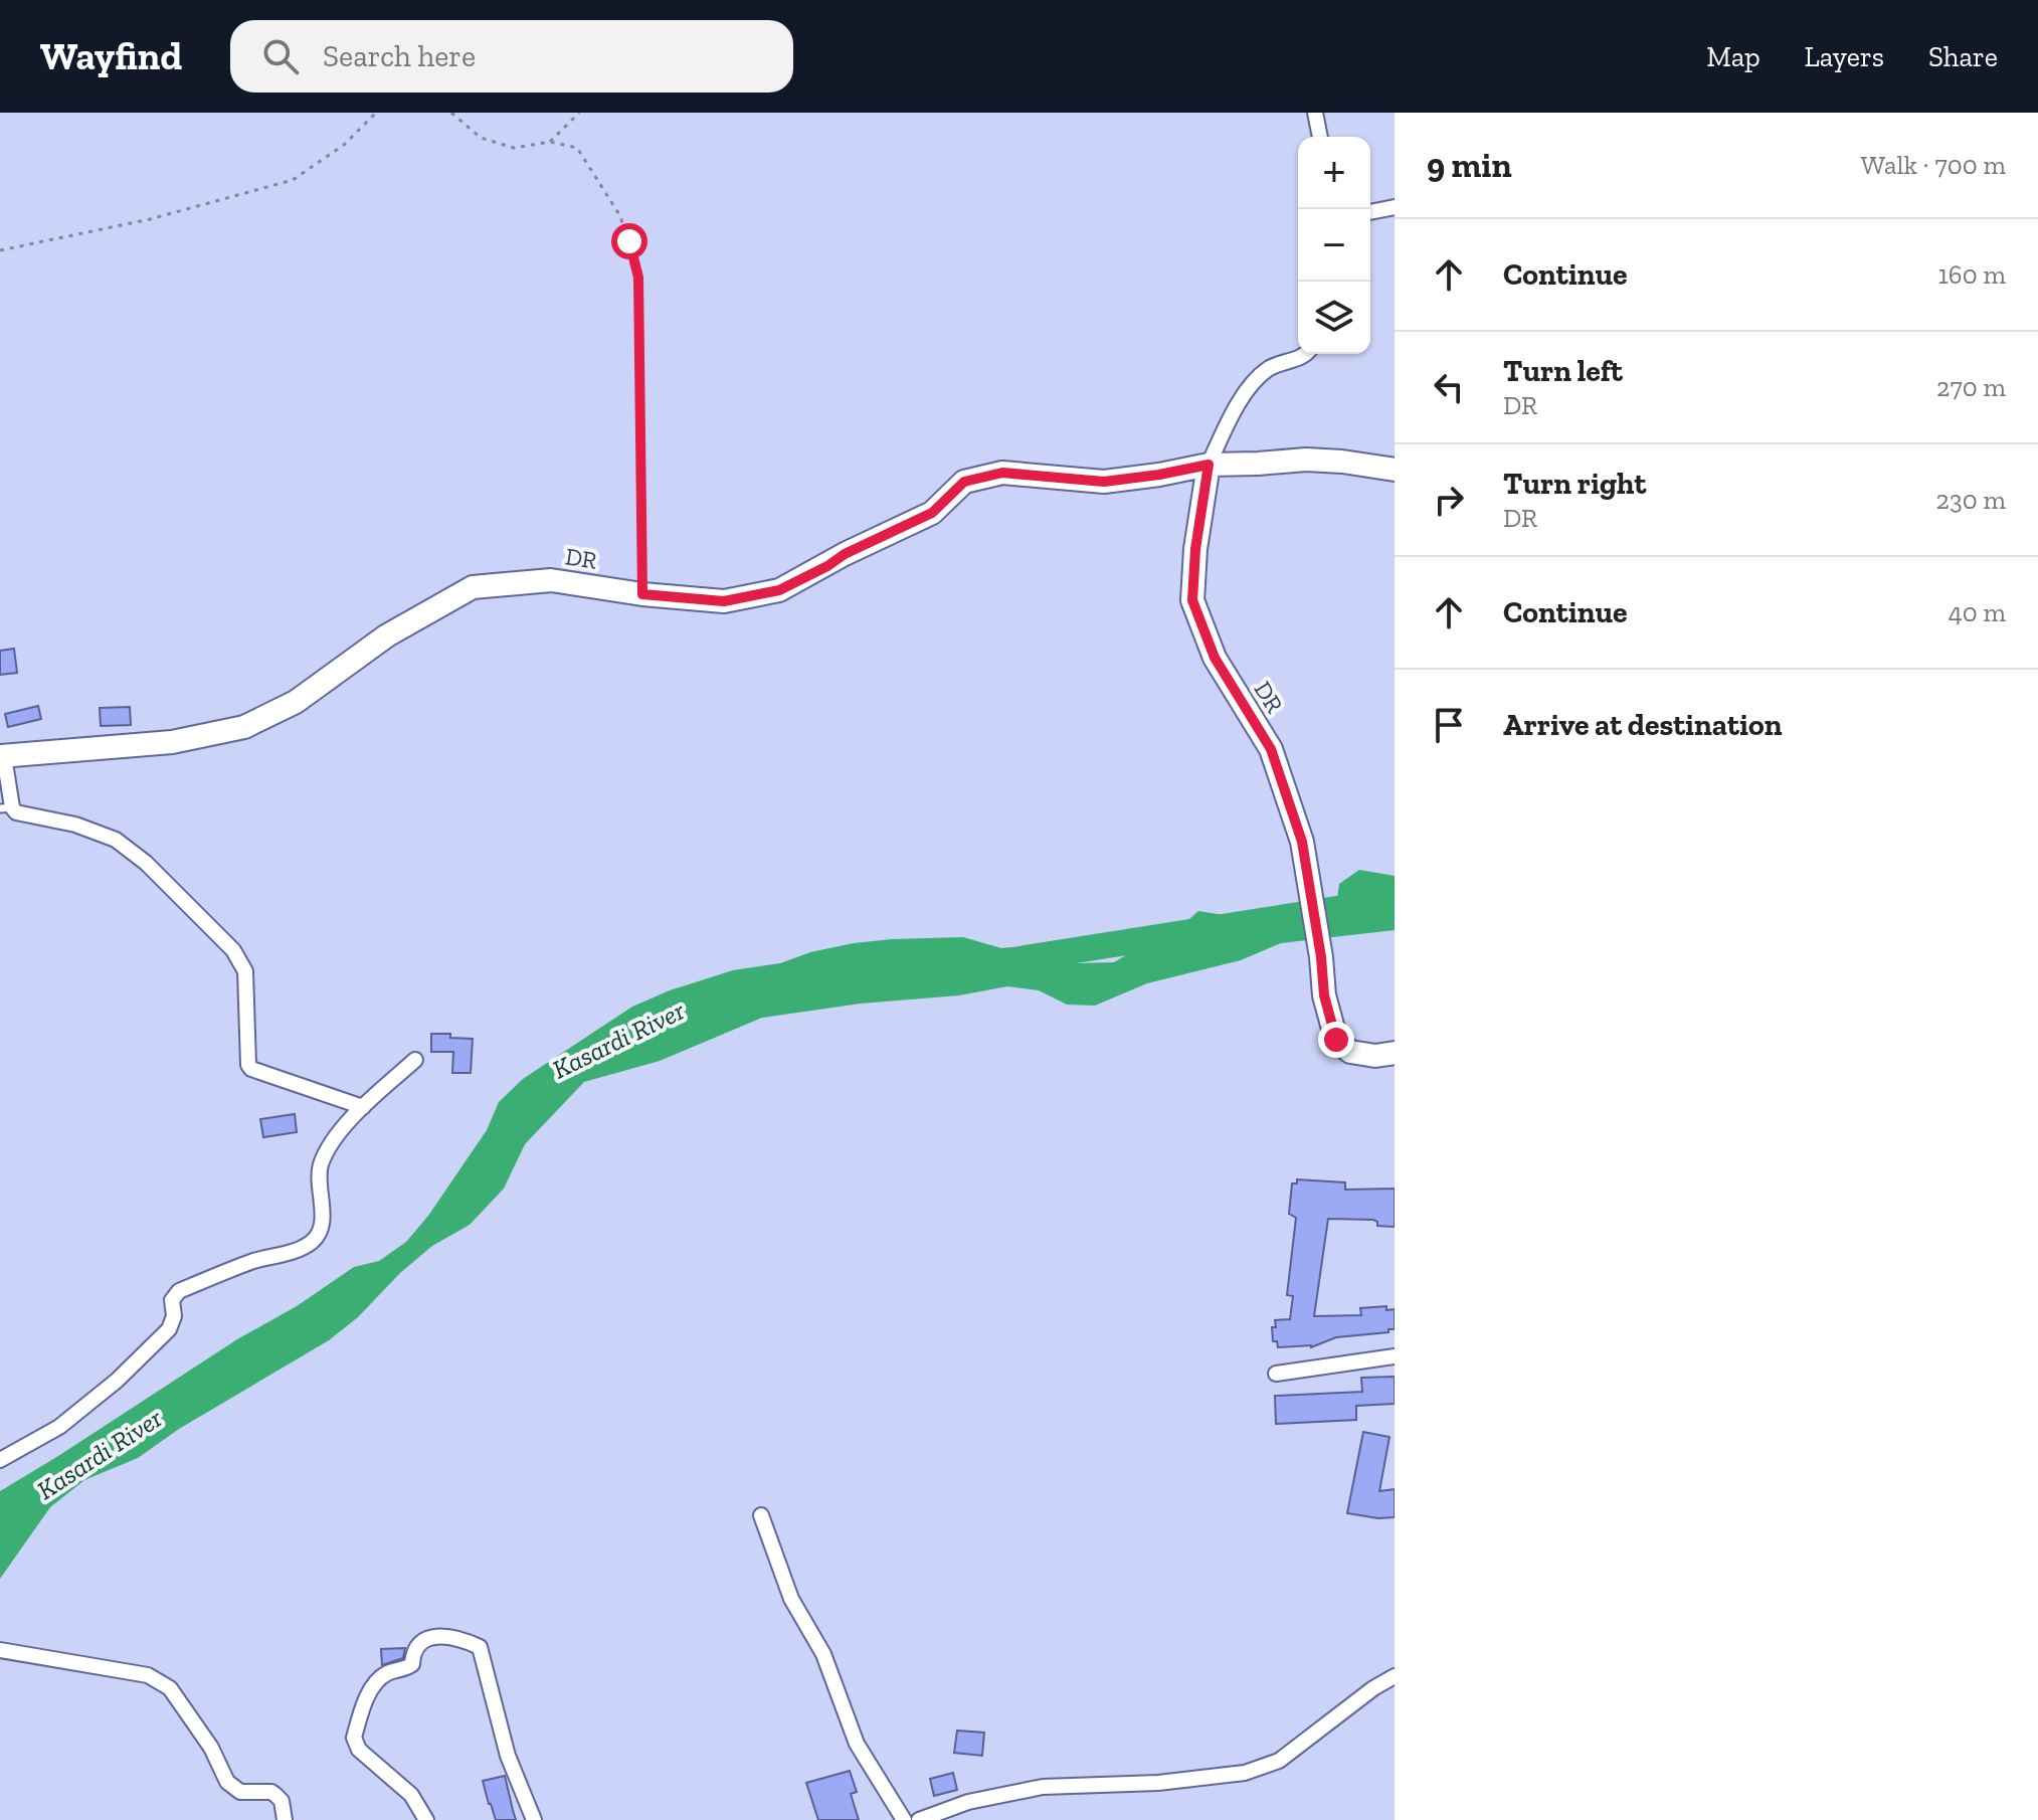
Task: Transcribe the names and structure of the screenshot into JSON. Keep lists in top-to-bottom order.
{
  "streets": {
    "main road": ["DR"]
  },
  "water": ["Kasardi River"],
  "page": {
    "header": "Wayfind",
    "search": "Search here",
    "nav": ["Map", "Layers", "Share"],
    "heading": ["9 min", "Walk · 700 m"],
    "map_buttons": ["+", "−"],
    "list": [
      ["Continue", "160 m"],
      ["Turn left", "DR", "270 m"],
      ["Turn right", "DR", "230 m"],
      ["Continue", "40 m"],
      "Arrive at destination"
    ]
  }
}
